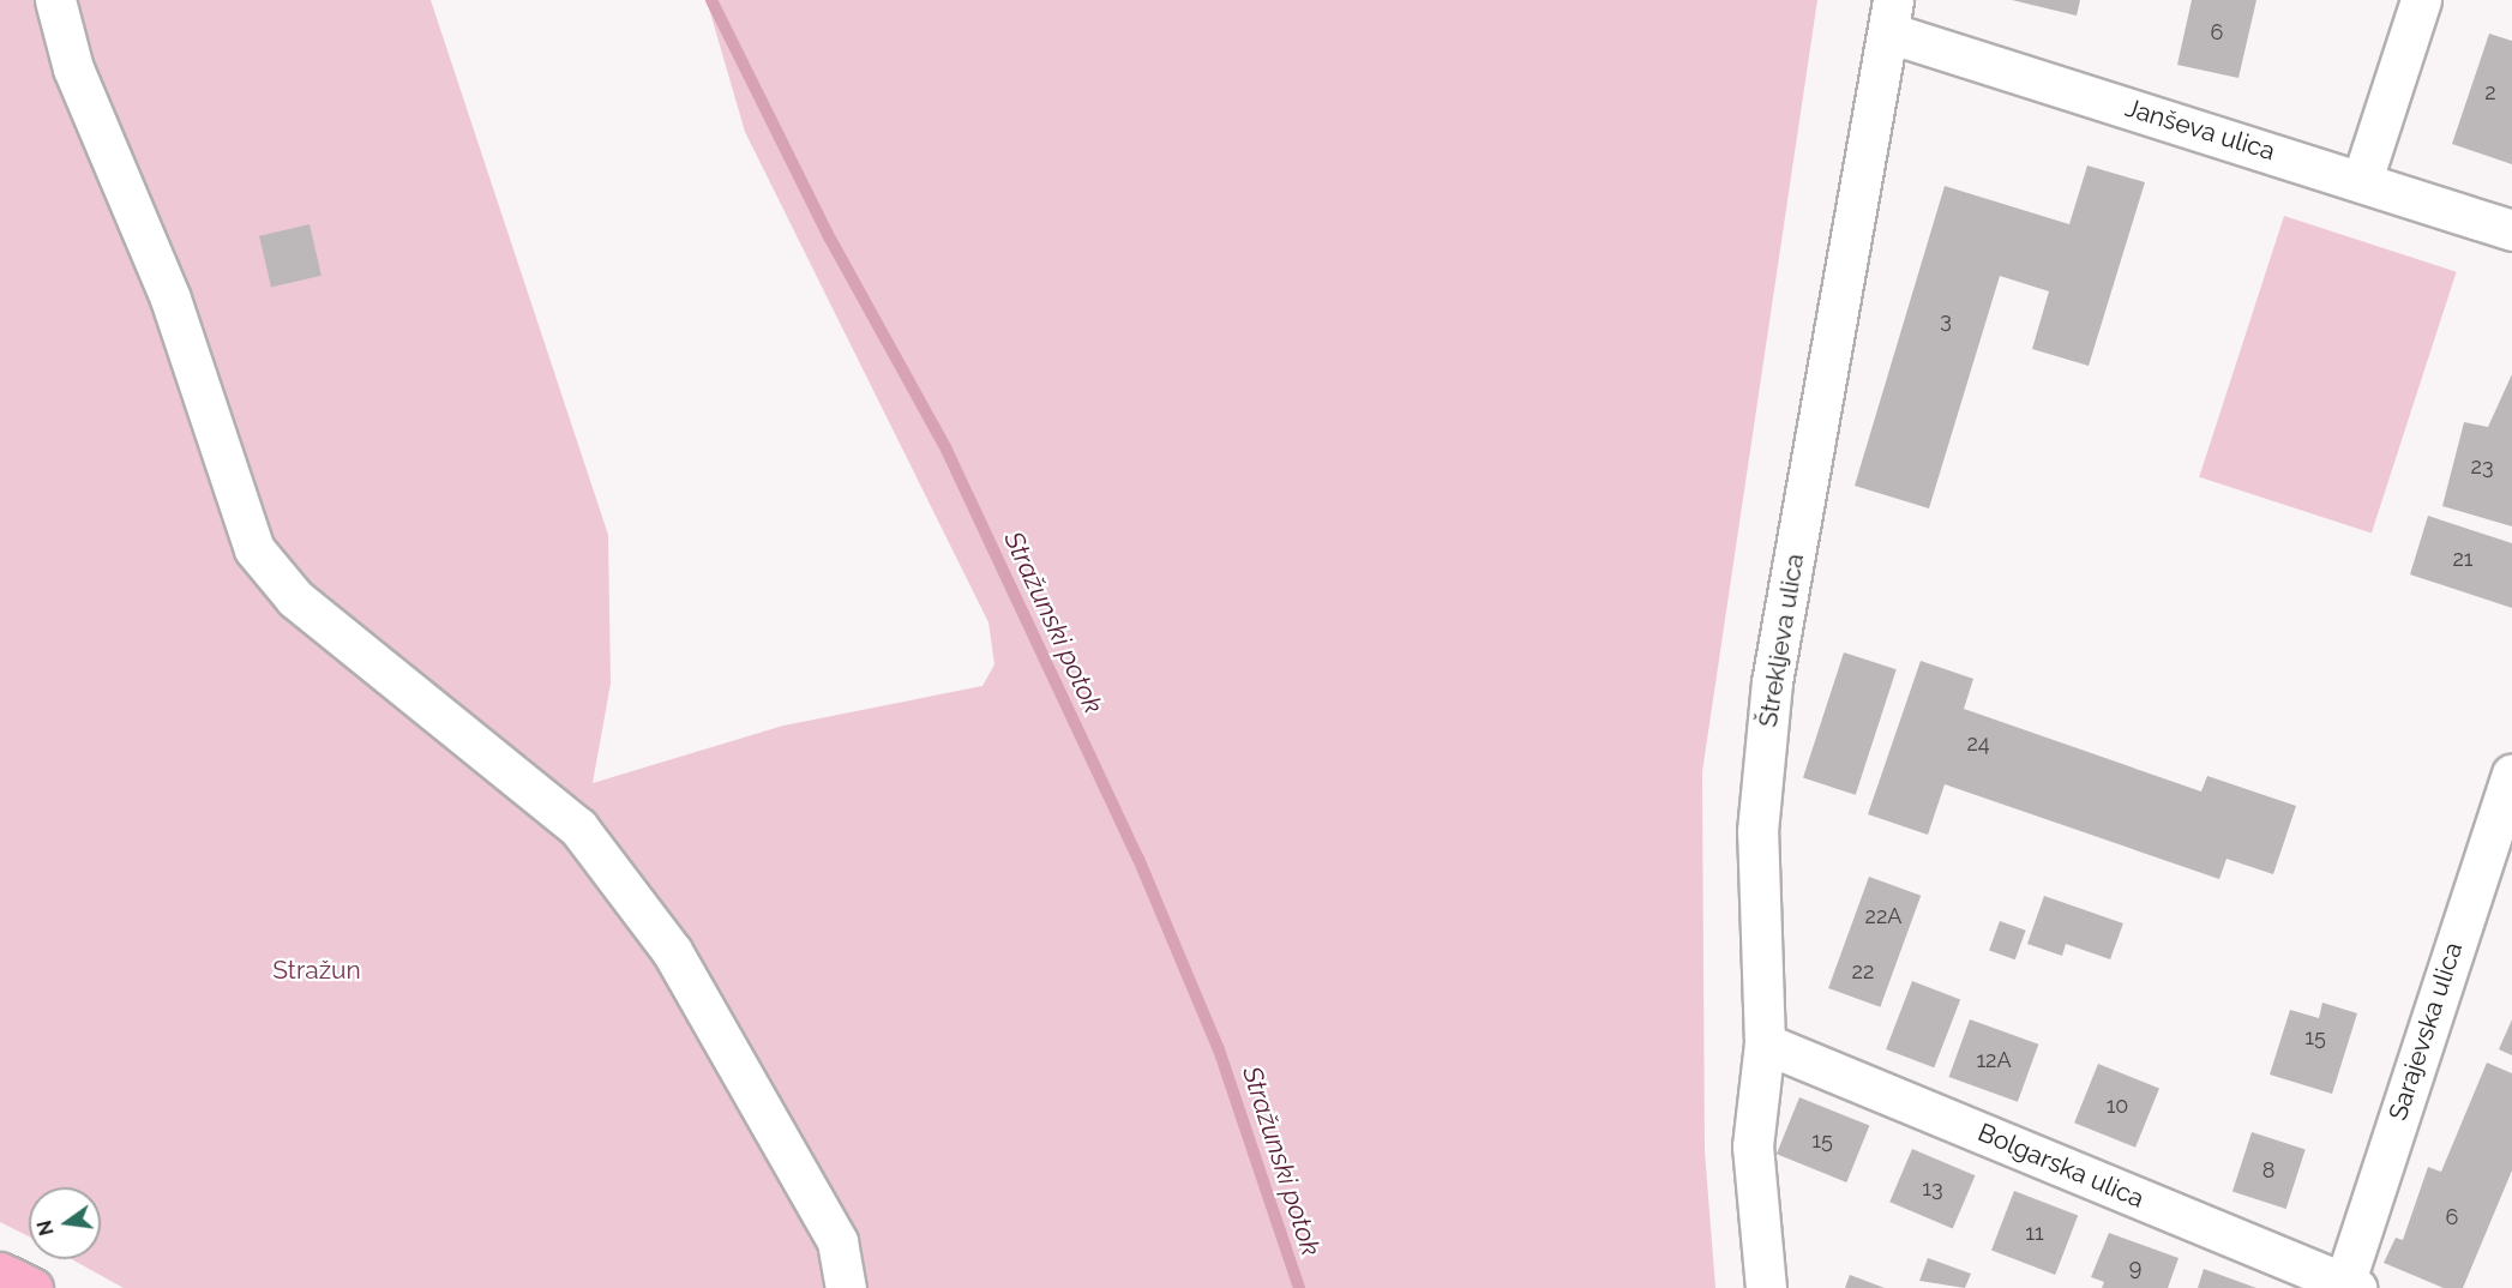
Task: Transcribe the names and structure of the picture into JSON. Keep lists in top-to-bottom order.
{
  "streets": {
    "street": [
      "Janševa ulica",
      "Štrekljeva ulica",
      "Sarajevska ulica",
      "Bolgarska ulica"
    ]
  },
  "crossings": [
    ["Janševa ulica", "Štrekljeva ulica"],
    ["Štrekljeva ulica", "Bolgarska ulica"],
    ["Sarajevska ulica", "Bolgarska ulica"]
  ],
  "water": ["Stražunski potok"],
  "parks": ["Stražun"],
  "house_numbers": [
    "6",
    "2",
    "3",
    "23",
    "21",
    "24",
    "22A",
    "22",
    "15",
    "12A",
    "10",
    "15",
    "8",
    "13",
    "6",
    "11",
    "9"
  ],
  "north": "left"
}
